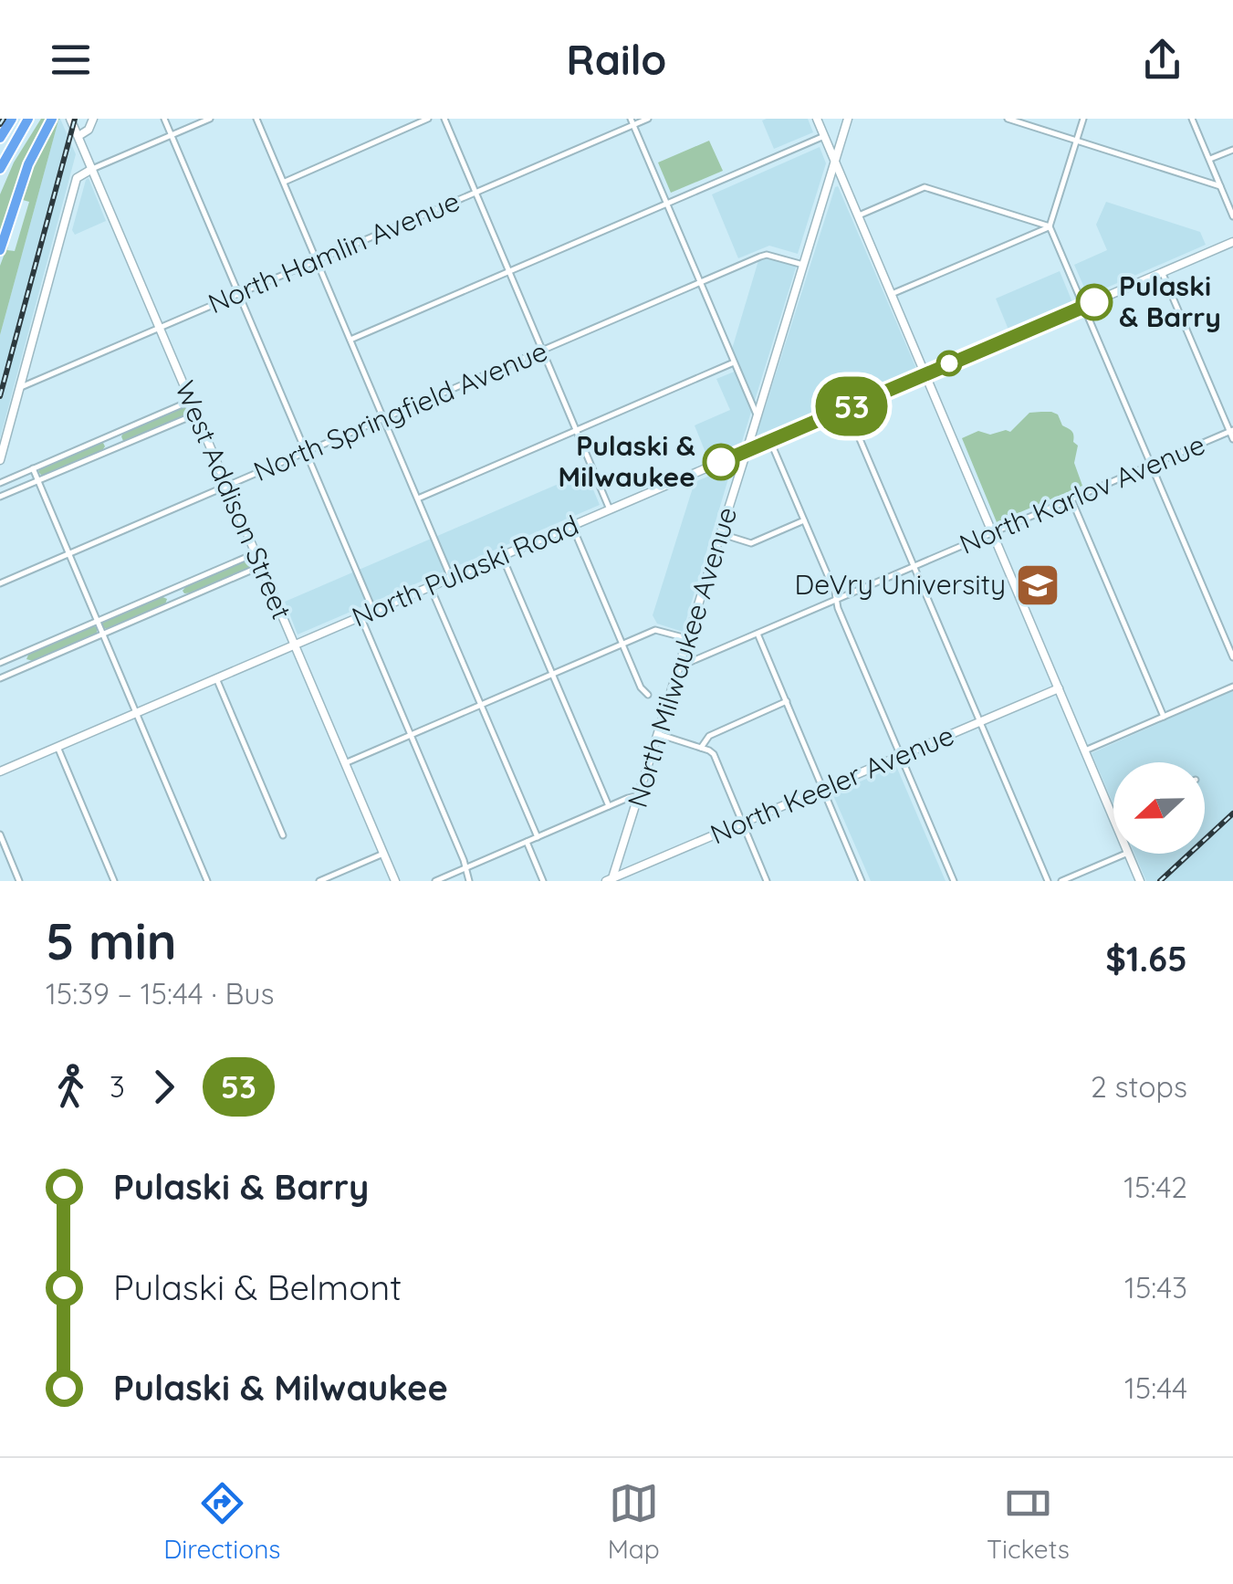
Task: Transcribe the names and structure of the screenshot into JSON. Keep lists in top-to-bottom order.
{
  "streets": {
    "main road": [
      "West Addison Street",
      "North Pulaski Road",
      "North Milwaukee Avenue",
      "North Keeler Avenue"
    ],
    "street": ["North Hamlin Avenue", "North Springfield Avenue", "North Karlov Avenue"]
  },
  "crossings": [
    ["North Hamlin Avenue", "West Addison Street"],
    ["North Springfield Avenue", "West Addison Street"],
    ["North Springfield Avenue", "North Milwaukee Avenue"],
    ["North Karlov Avenue", "North Milwaukee Avenue"],
    ["West Addison Street", "North Pulaski Road"],
    ["North Pulaski Road", "North Milwaukee Avenue"],
    ["North Milwaukee Avenue", "North Keeler Avenue"]
  ],
  "places": {
    "other": ["Pulaski & Barry", "Pulaski & Milwaukee"],
    "school or university": ["DeVry University"]
  },
  "lines": ["bus line 53"],
  "north": "left",
  "page": {
    "header": "Railo",
    "on_map": "53",
    "heading": ["5 min", "15:39 – 15:44 · Bus", "$1.65"],
    "legs": ["3", "53", "2 stops"],
    "list": [
      {
        "name": "Pulaski & Barry",
        "value": "15:42"
      },
      {
        "name": "Pulaski & Belmont",
        "value": "15:43"
      },
      {
        "name": "Pulaski & Milwaukee",
        "value": "15:44"
      }
    ],
    "tabs": ["Directions", "Map", "Tickets"]
  }
}
